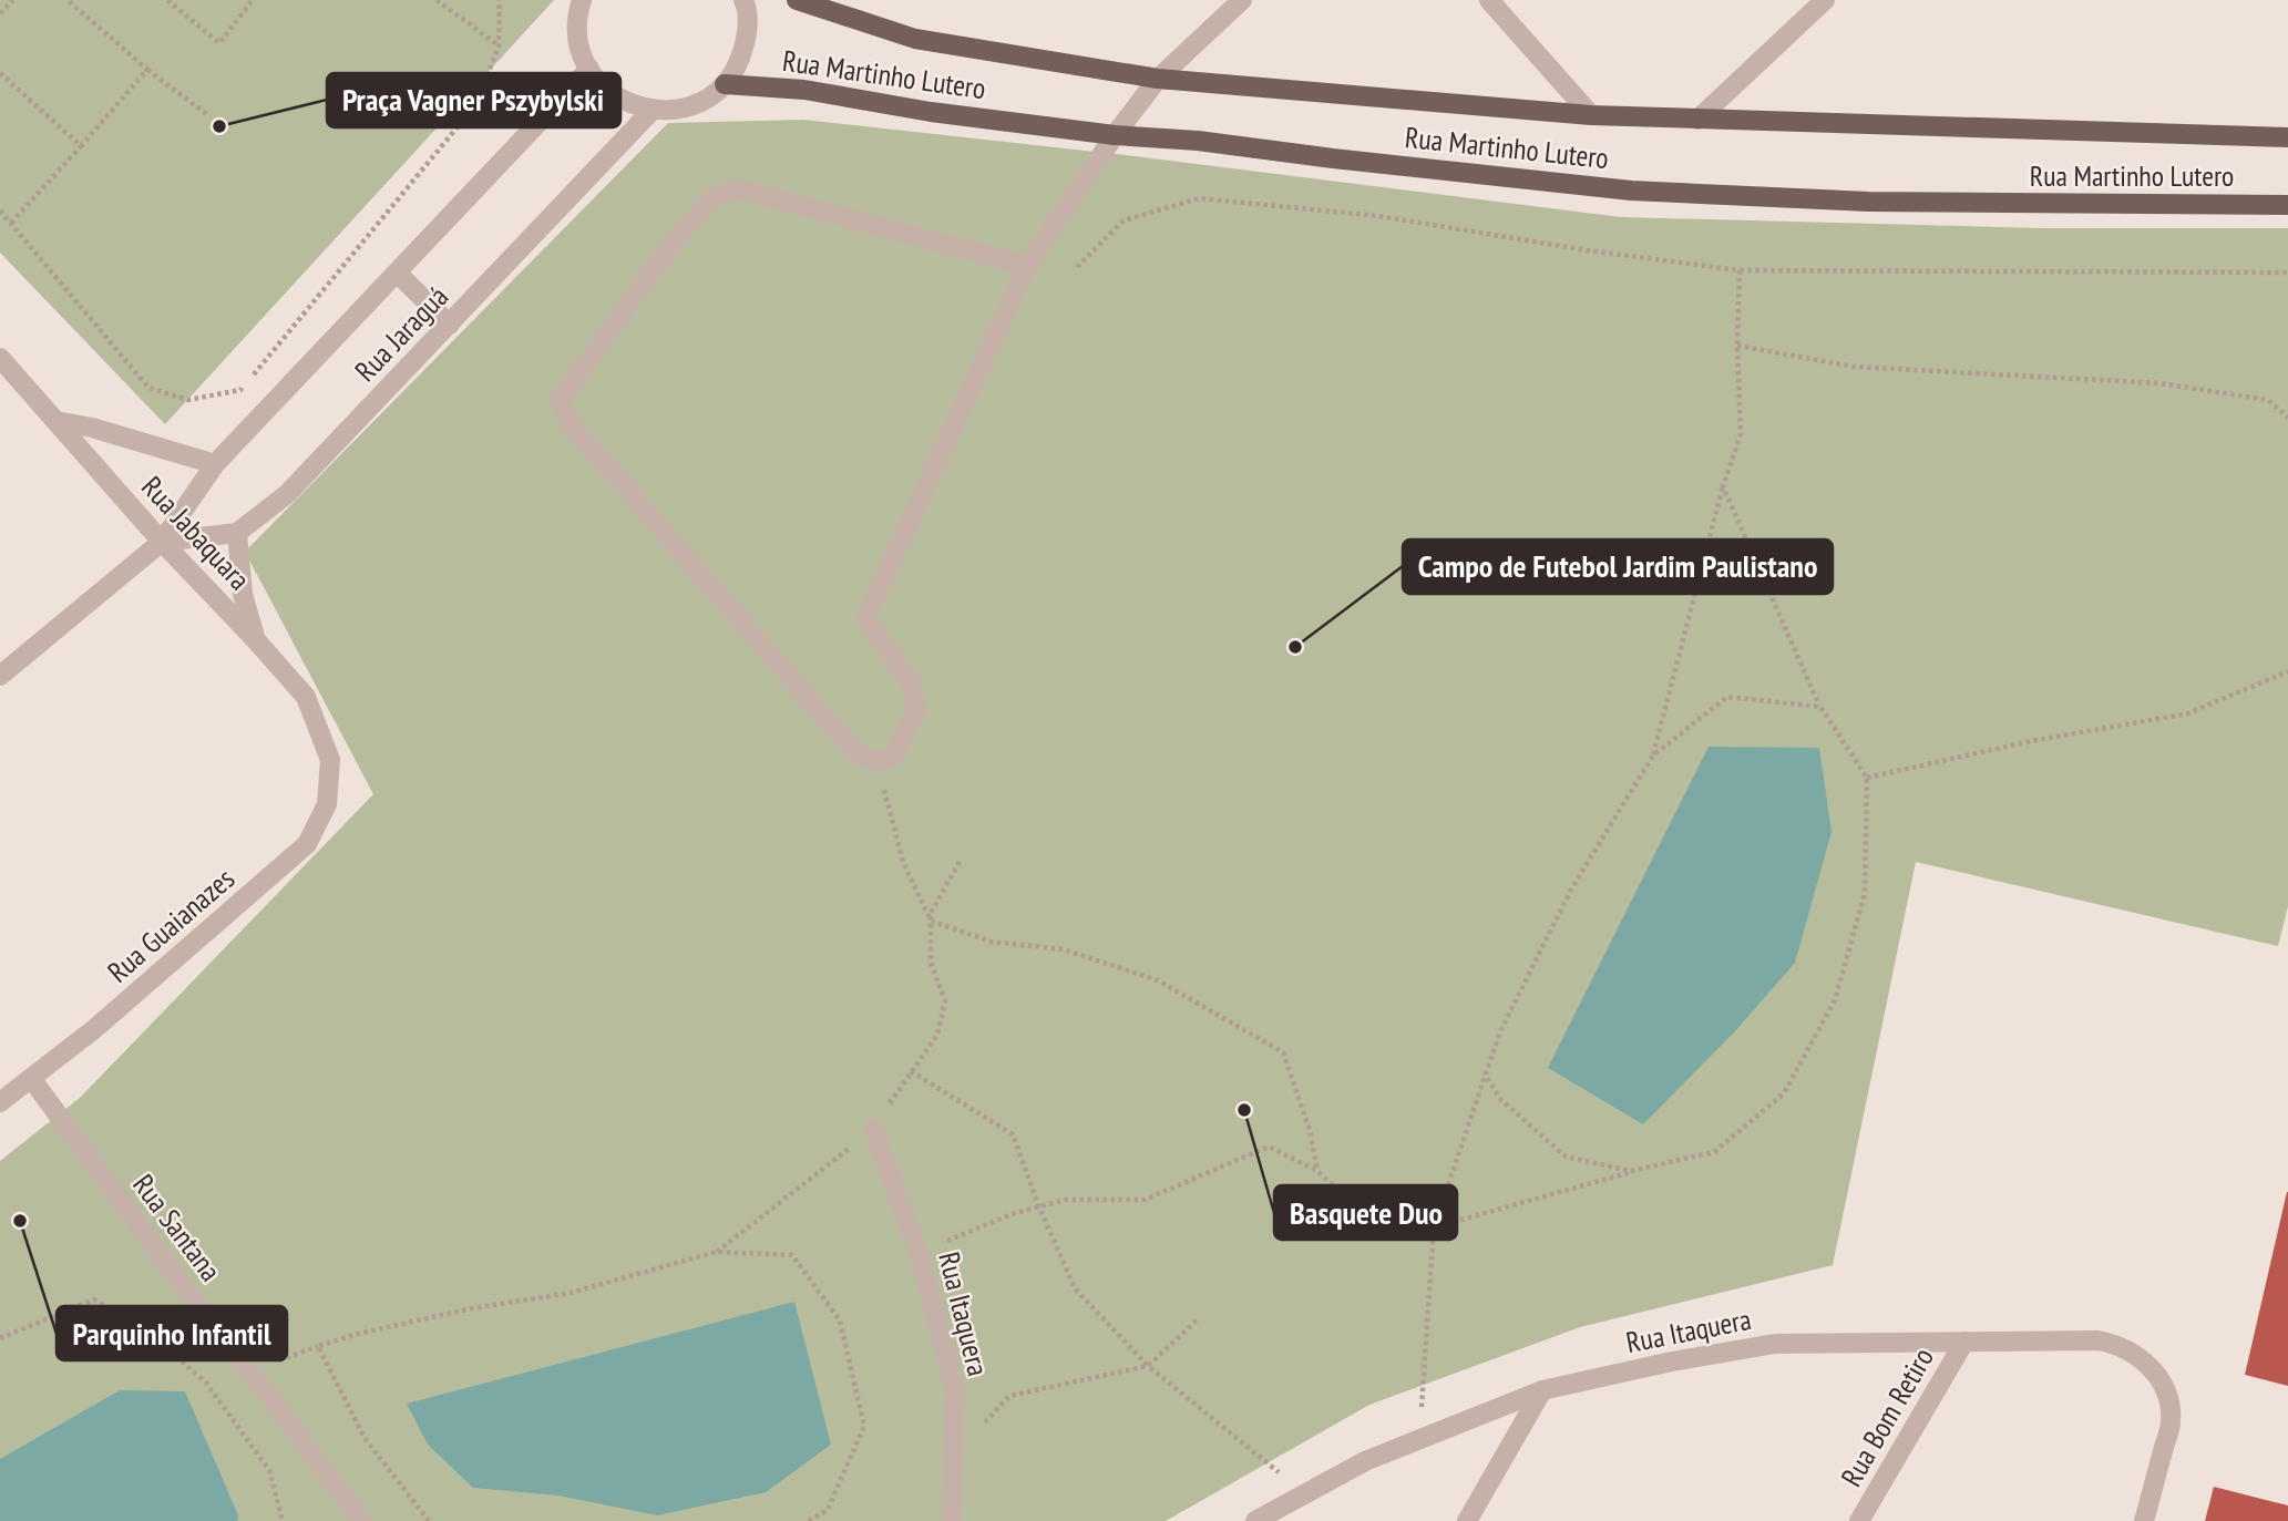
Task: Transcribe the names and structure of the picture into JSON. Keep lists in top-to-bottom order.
{
  "streets": {
    "main road": ["Rua Martinho Lutero"],
    "street": [
      "Rua Jaraguá",
      "Rua Jabaquara",
      "Rua Guaianazes",
      "Rua Santana",
      "Rua Itaquera",
      "Rua Bom Retiro"
    ]
  },
  "crossings": [
    ["Rua Jaraguá", "Rua Jabaquara"],
    ["Rua Jabaquara", "Rua Guaianazes"],
    ["Rua Guaianazes", "Rua Santana"],
    ["Rua Itaquera", "Rua Bom Retiro"]
  ],
  "places": [
    "Praça Vagner Pszybylski",
    "Campo de Futebol Jardim Paulistano",
    "Basquete Duo",
    "Parquinho Infantil"
  ]
}
